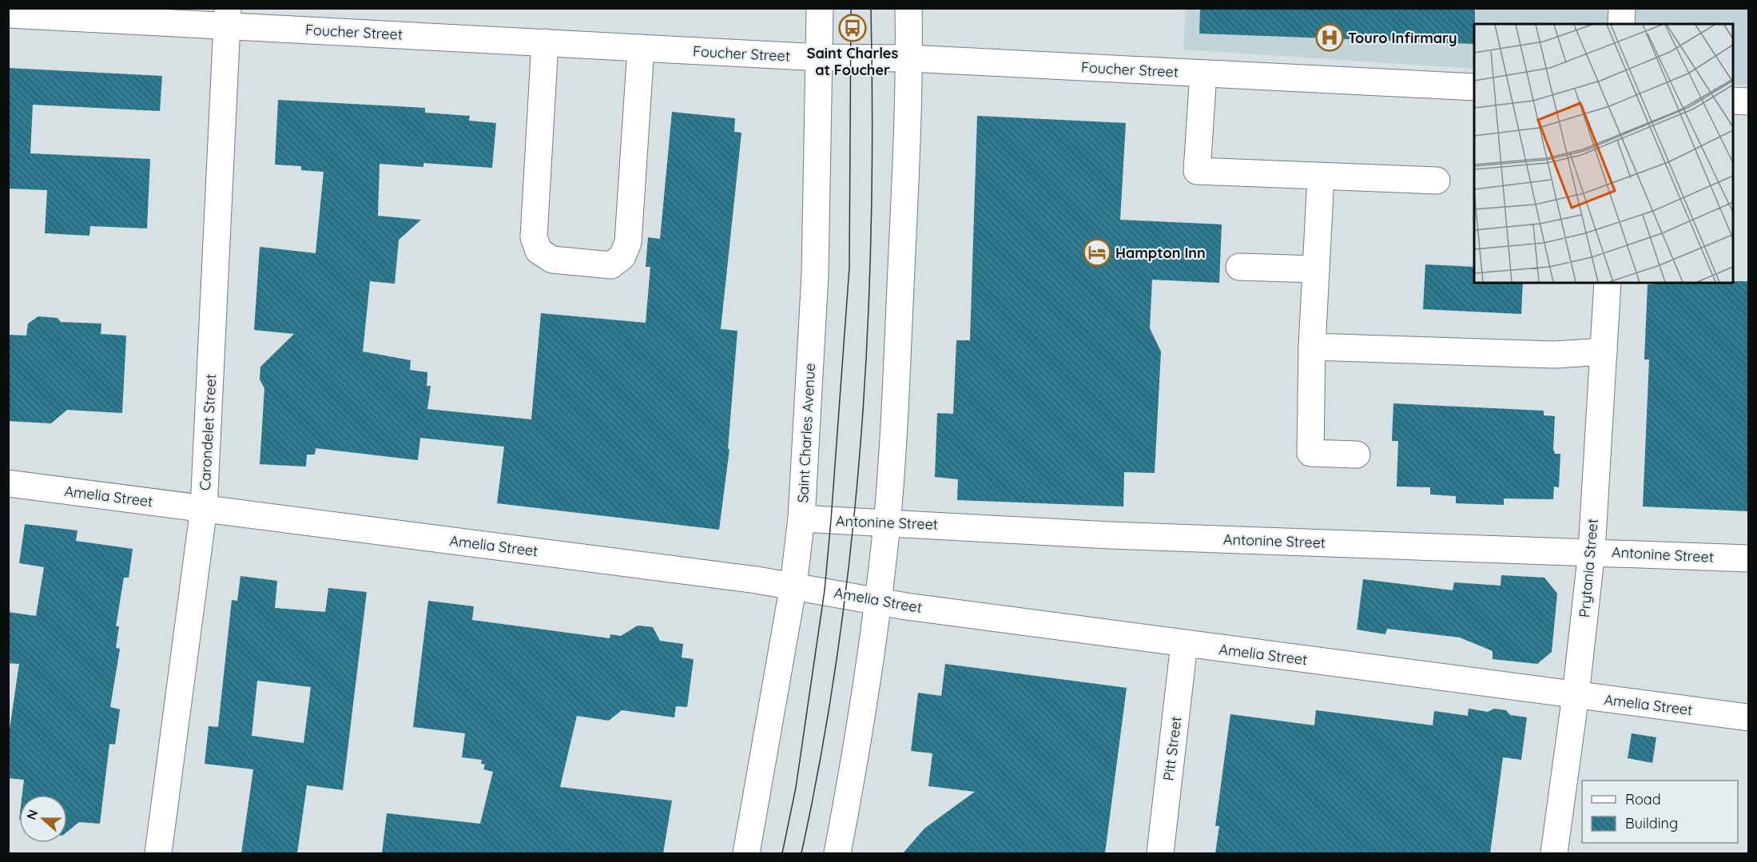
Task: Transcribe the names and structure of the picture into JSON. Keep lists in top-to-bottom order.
{
  "streets": {
    "street": [
      "Foucher Street",
      "Carondelet Street",
      "Saint Charles Avenue",
      "Amelia Street",
      "Antonine Street",
      "Prytania Street",
      "Pitt Street"
    ]
  },
  "crossings": [
    ["Foucher Street", "Carondelet Street"],
    ["Foucher Street", "Saint Charles Avenue"],
    ["Carondelet Street", "Amelia Street"],
    ["Saint Charles Avenue", "Amelia Street"],
    ["Saint Charles Avenue", "Antonine Street"],
    ["Amelia Street", "Prytania Street"],
    ["Amelia Street", "Pitt Street"],
    ["Antonine Street", "Prytania Street"]
  ],
  "places": {
    "bus stop": ["Saint Charles at Foucher"],
    "hospital": ["Touro Infirmary"],
    "hotel": ["Hampton Inn"]
  },
  "legend": ["Road", "Building"],
  "north": "left"
}
